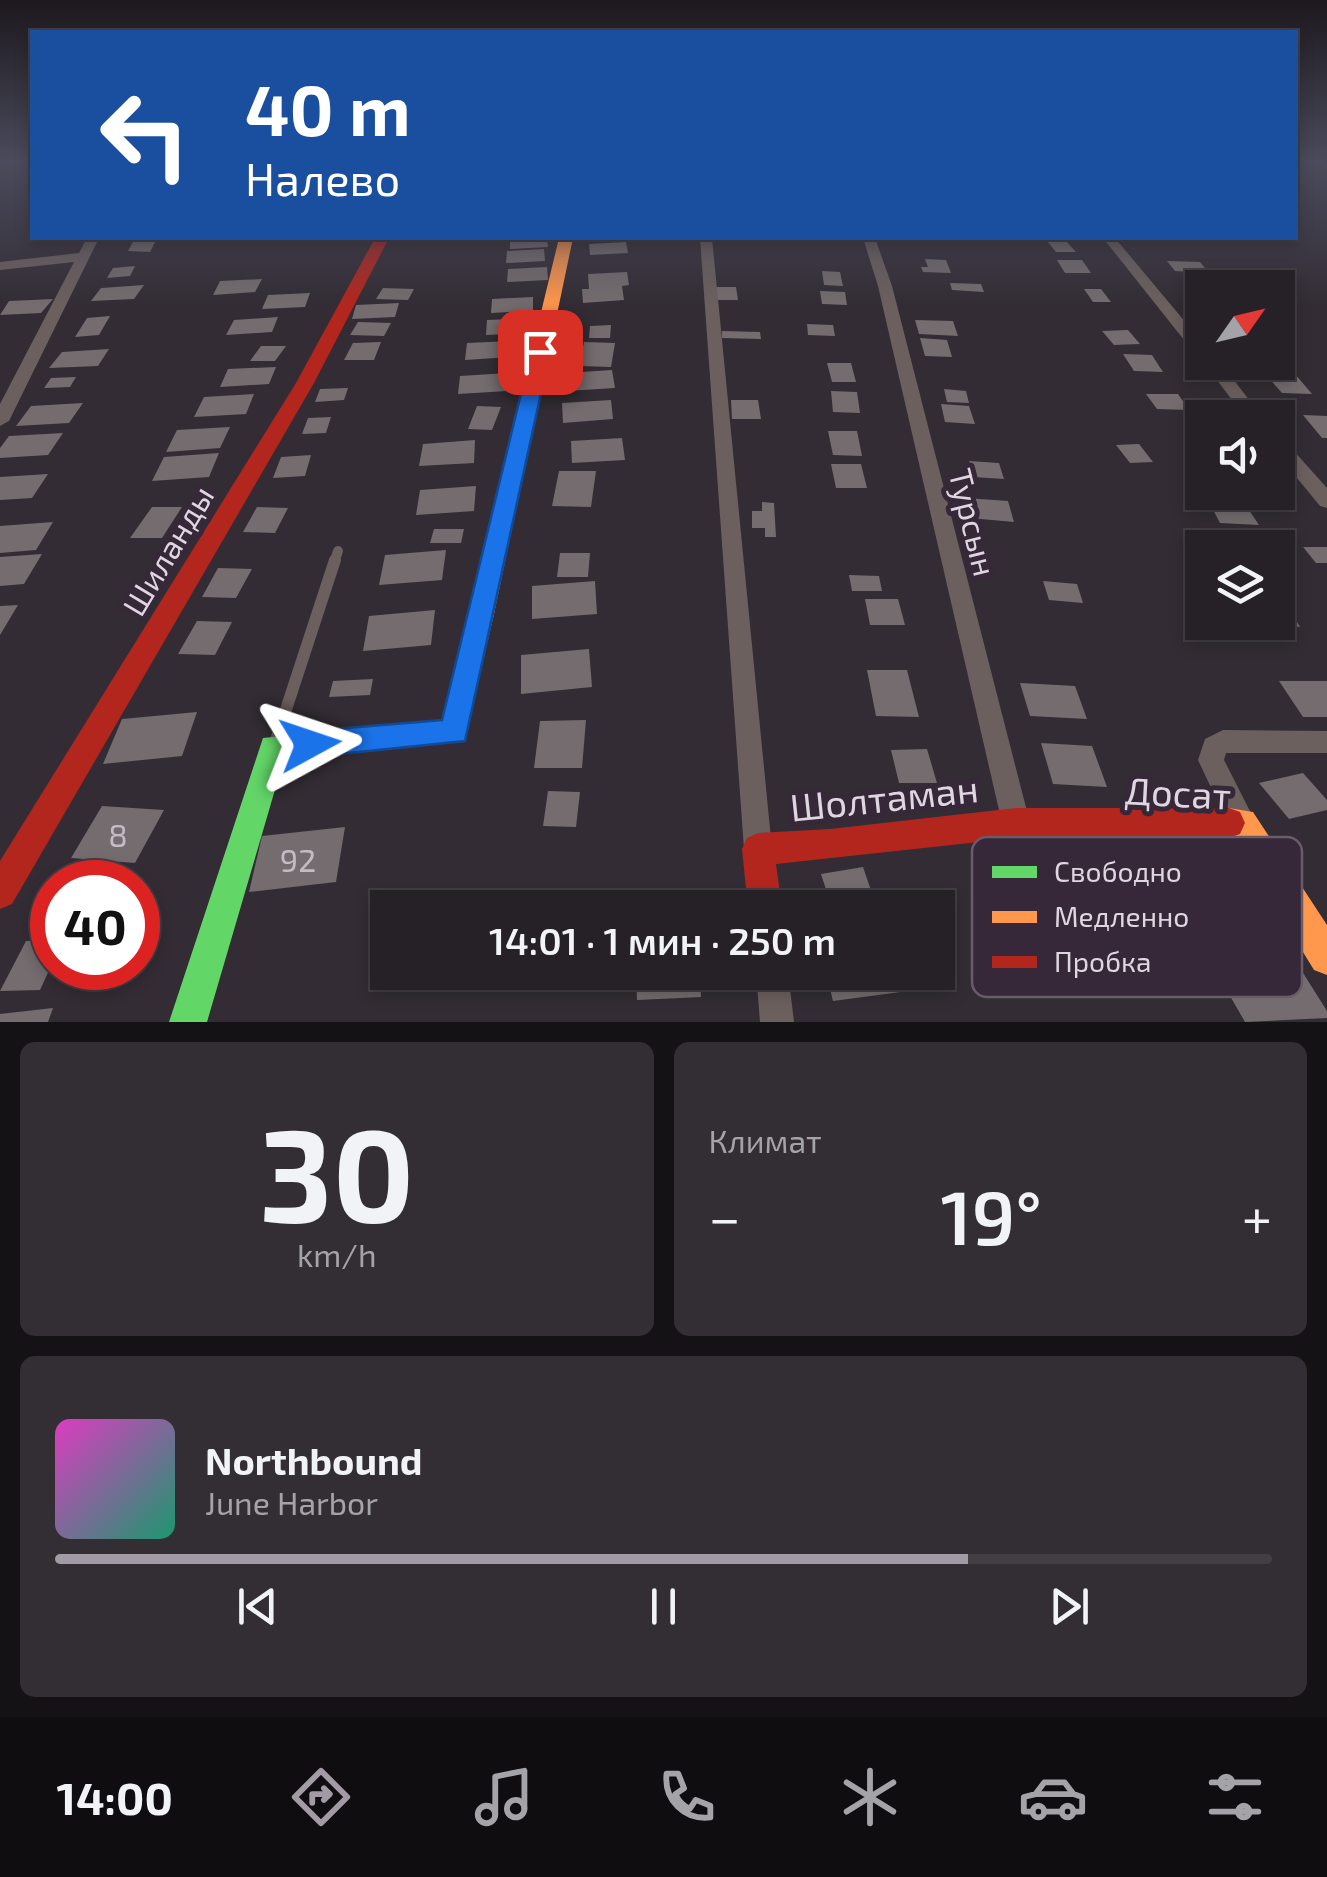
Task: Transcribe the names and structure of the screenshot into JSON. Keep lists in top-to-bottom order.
{
  "streets": {
    "street": [
      "Турсын",
      "Шиланды",
      "Досат",
      "Шолтаман"
    ]
  },
  "crossings": [
    ["Турсын", "Досат"],
    ["Турсын", "Шолтаман"],
    ["Досат", "Шолтаман"]
  ],
  "house_numbers": ["8", "92"],
  "legend": ["Свободно", "Медленно", "Пробка"],
  "north": "top right",
  "page": {
    "turn": ["40 m", "Налево"],
    "limit": "40",
    "trip": "14:01 · 1 мин · 250 m",
    "tile": [
      ["30", "km/h"],
      "Климат"
    ],
    "heat": ["−", "19°", "+"],
    "song": ["Northbound", "June Harbor"],
    "tabs": "14:00"
  }
}
